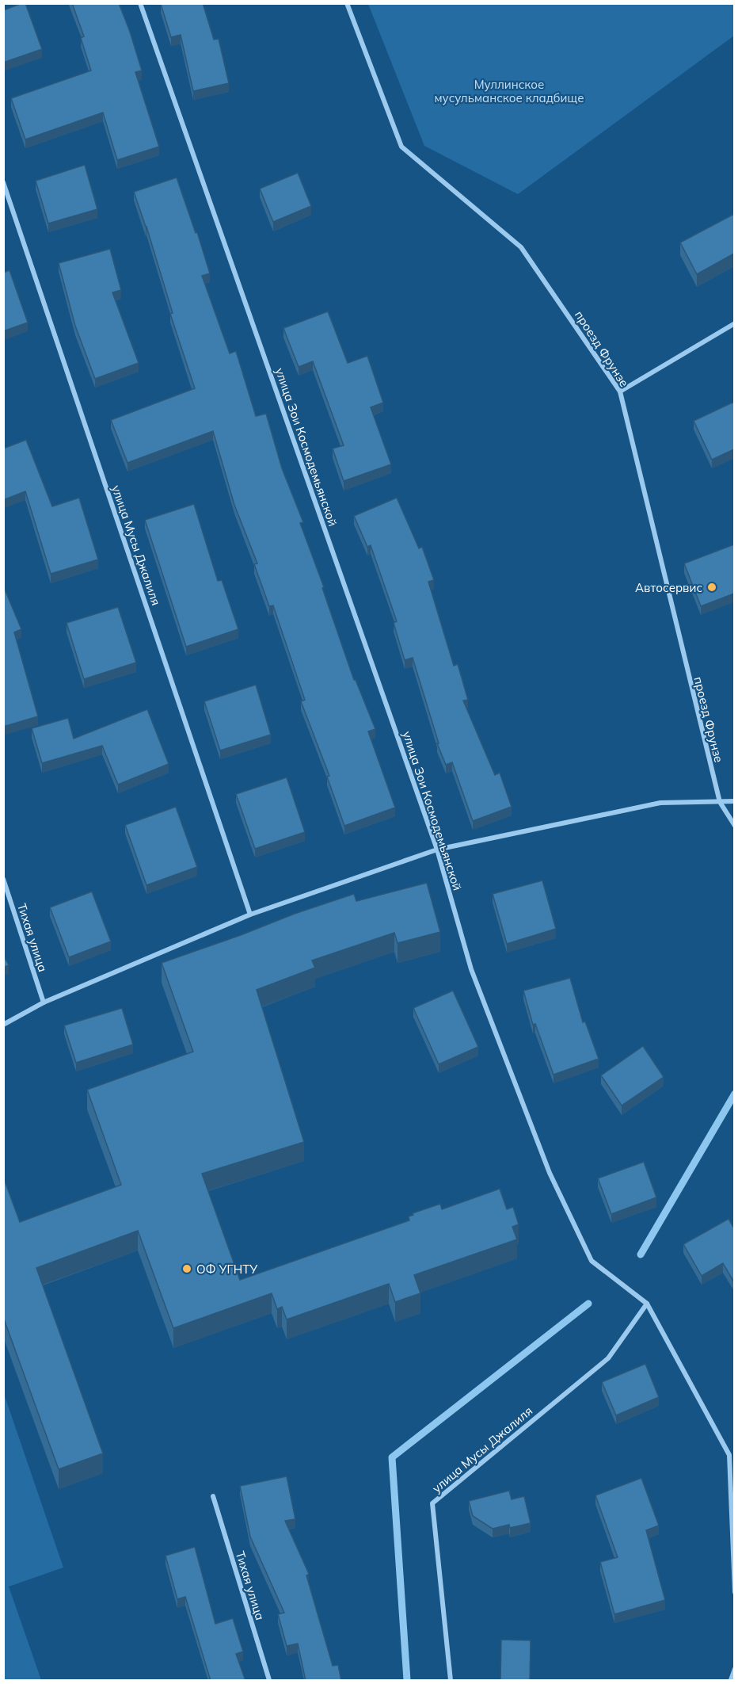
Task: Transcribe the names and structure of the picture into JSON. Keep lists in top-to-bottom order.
{
  "streets": {
    "street": [
      "проезд Фрунзе",
      "улица Зои Космодемьянской",
      "улица Мусы Джалиля",
      "Тихая улица"
    ]
  },
  "crossings": [
    ["улица Зои Космодемьянской", "улица Мусы Джалиля"]
  ],
  "parks": ["Муллинское мусульманское кладбище"],
  "places": ["Автосервис", "ОФ УГНТУ"]
}
